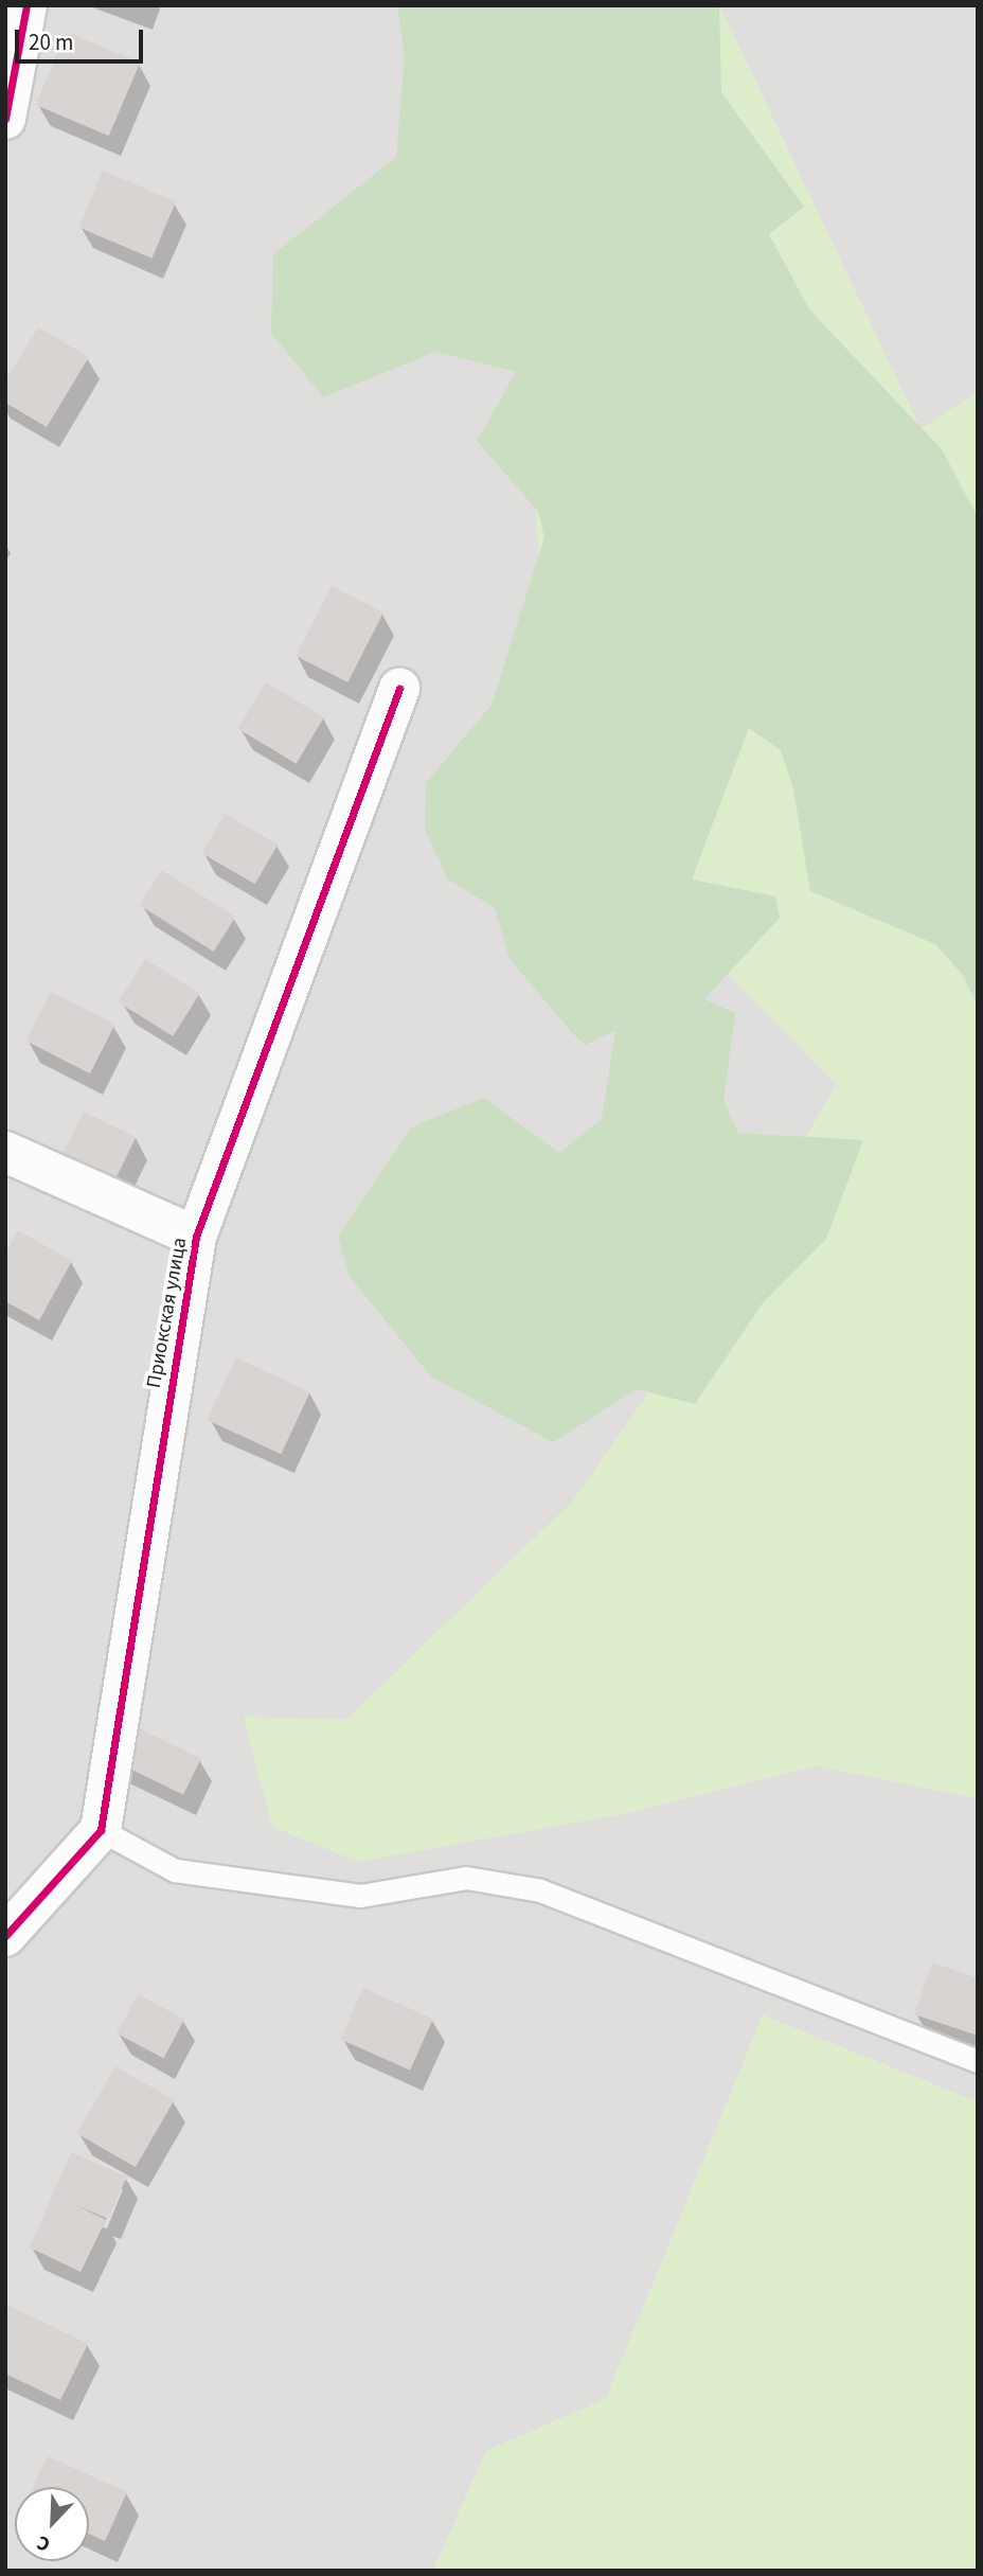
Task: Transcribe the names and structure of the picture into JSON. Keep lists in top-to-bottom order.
{
  "streets": {
    "street": ["Приокская улица"]
  },
  "scale_bar": "20 m",
  "north": "bottom left"
}
